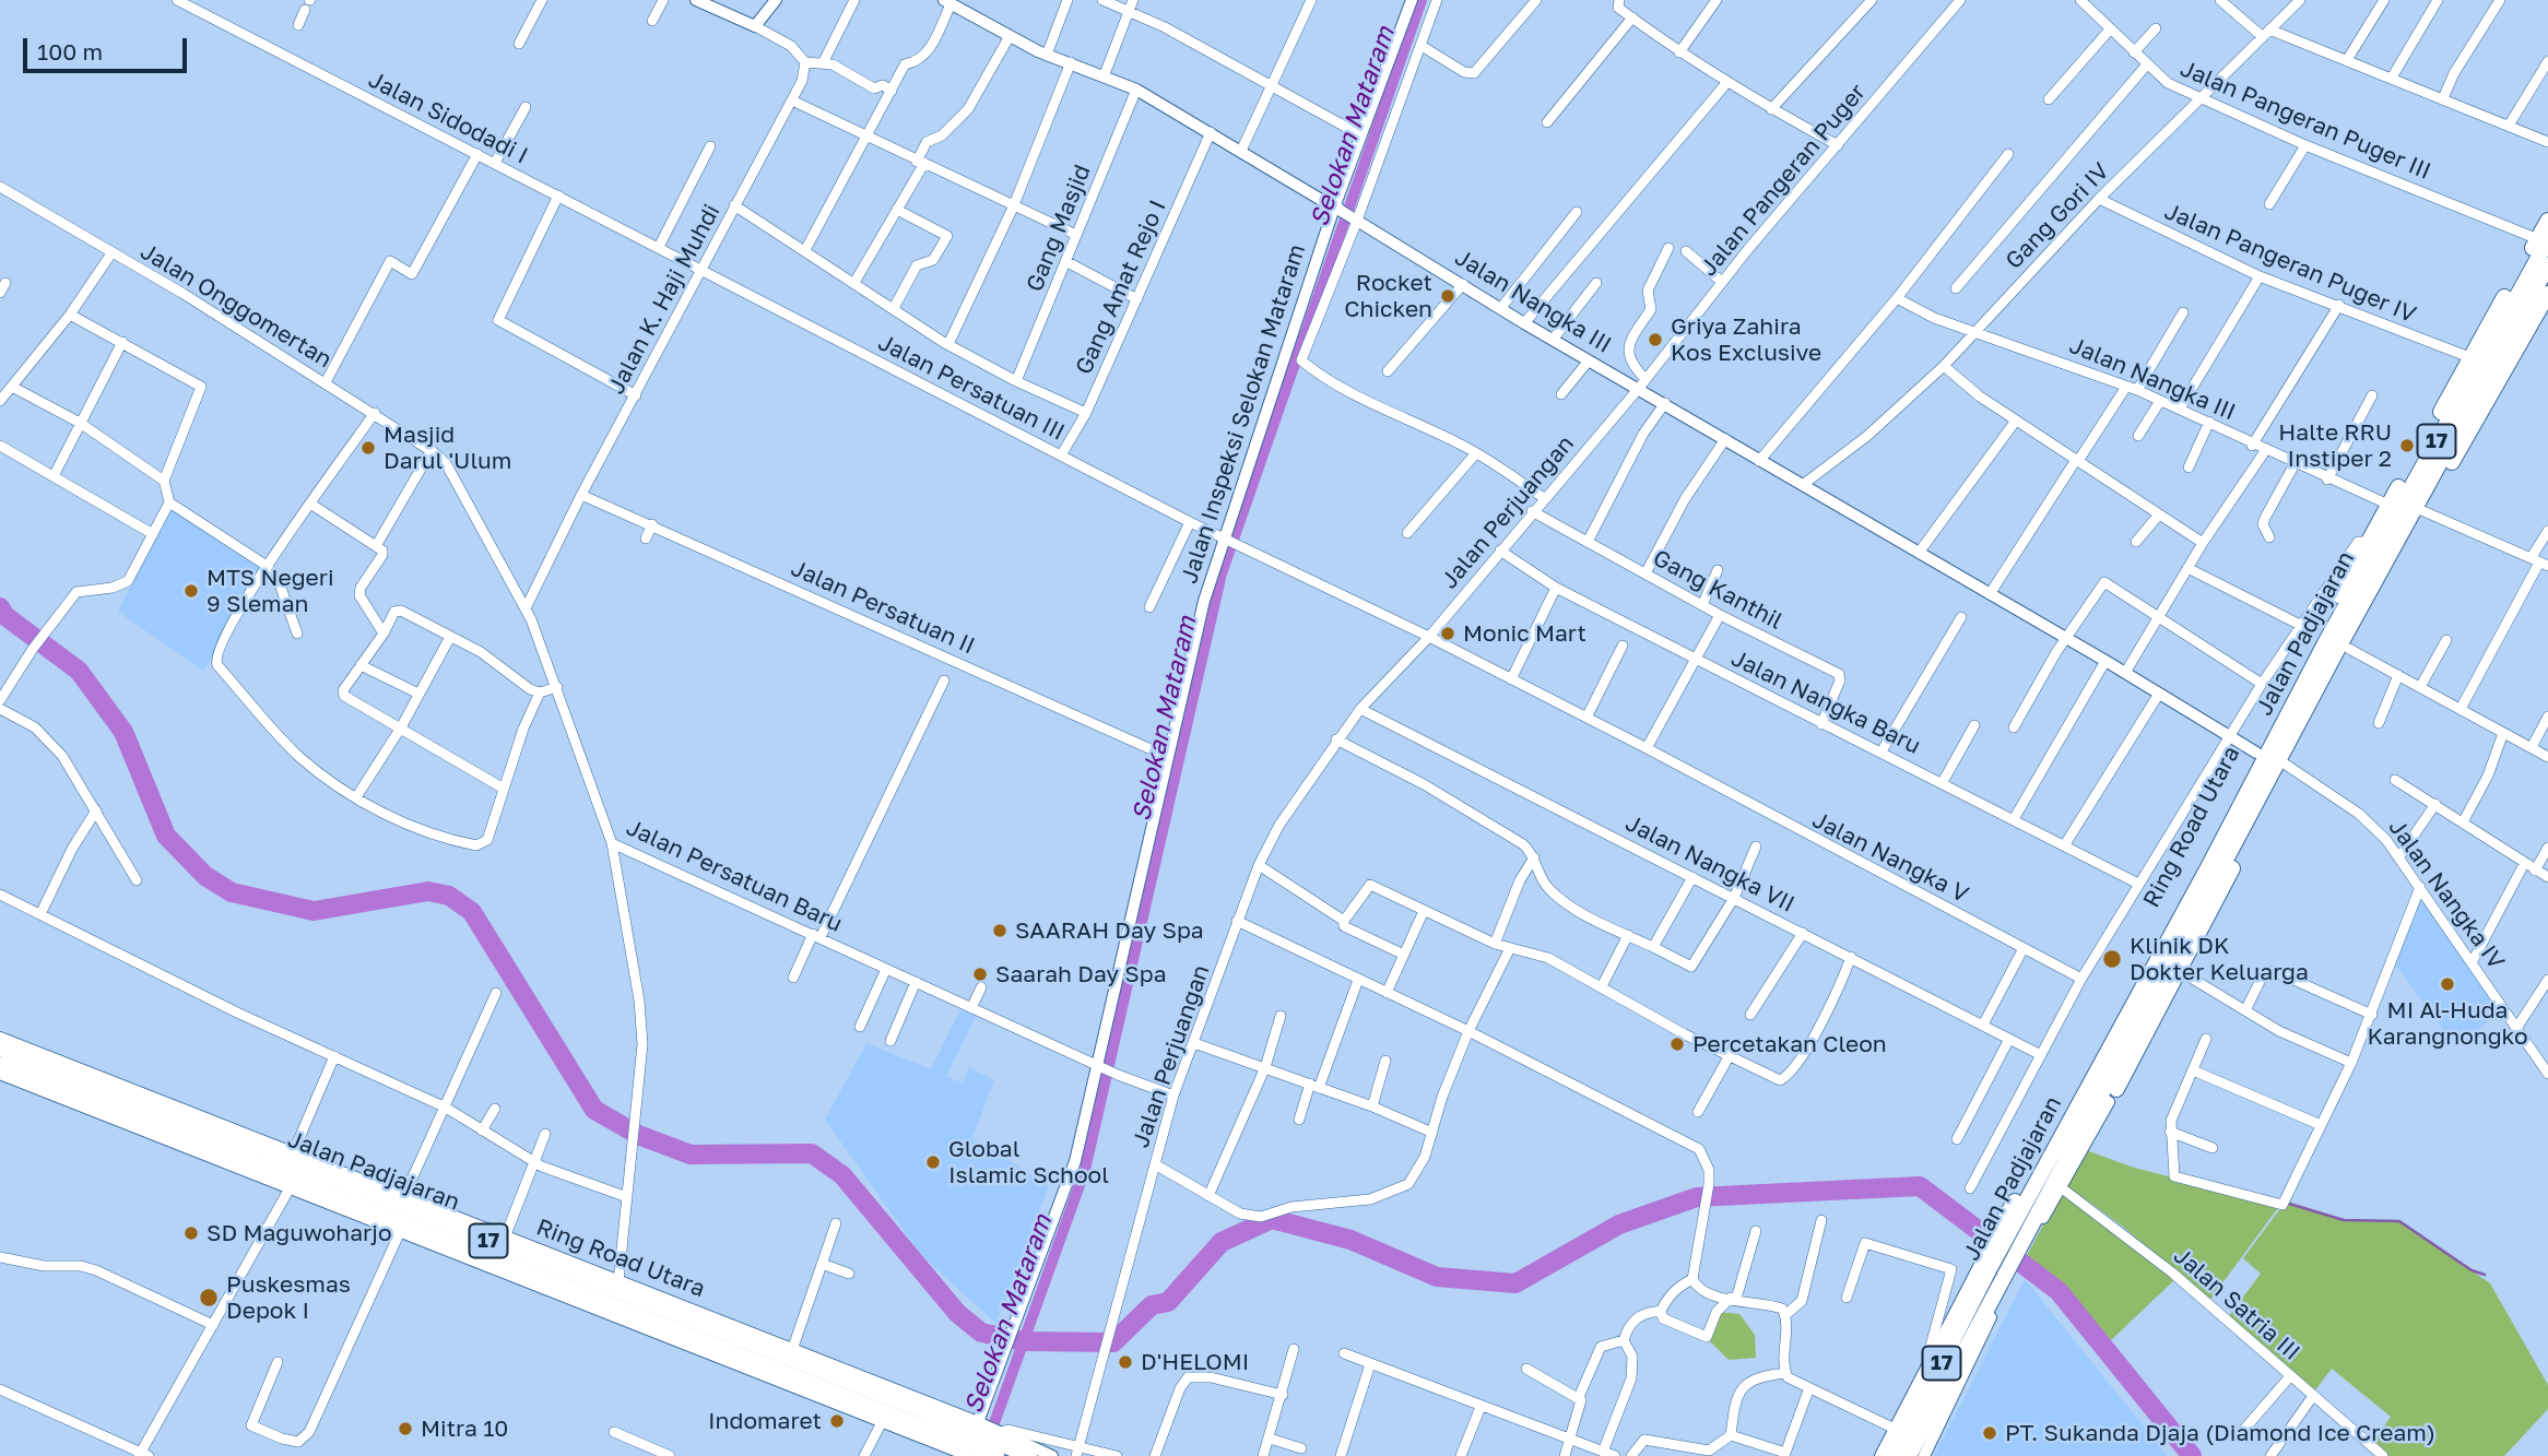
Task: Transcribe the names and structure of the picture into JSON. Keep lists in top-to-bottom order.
{
  "streets": {
    "highway": ["17", "Jalan Padjajaran", "Ring Road Utara"],
    "street": [
      "Jalan Sidodadi I",
      "Jalan Pangeran Puger III",
      "Jalan Pangeran Puger",
      "Gang Gori IV",
      "Gang Masjid",
      "Jalan Pangeran Puger IV",
      "Gang Amat Rejo I",
      "Jalan K. Haji Muhdi",
      "Jalan Nangka III",
      "Jalan Onggomertan",
      "Jalan Persatuan III",
      "Jalan Inspeksi Selokan Mataram",
      "Jalan Perjuangan",
      "Gang Kanthil",
      "Jalan Persatuan II",
      "Jalan Nangka Baru",
      "Jalan Nangka V",
      "Jalan Nangka VII",
      "Jalan Persatuan Baru",
      "Jalan Nangka IV",
      "Jalan Satria III"
    ]
  },
  "crossings": [
    ["Jalan Sidodadi I", "Jalan K. Haji Muhdi"],
    ["Jalan Sidodadi I", "Jalan Persatuan III"],
    ["Jalan Pangeran Puger III", "Gang Gori IV"],
    ["Jalan Pangeran Puger III", "Jalan Padjajaran"],
    ["Jalan Pangeran Puger III", "Ring Road Utara"],
    ["Jalan Pangeran Puger", "Jalan Nangka III"],
    ["Jalan Pangeran Puger", "Jalan Perjuangan"],
    ["Gang Gori IV", "Jalan Pangeran Puger IV"],
    ["Gang Gori IV", "Jalan Nangka III"],
    ["Gang Masjid", "Jalan Nangka III"],
    ["Jalan Pangeran Puger IV", "Ring Road Utara"],
    ["Gang Amat Rejo I", "Jalan Nangka III"],
    ["Gang Amat Rejo I", "Jalan Persatuan III"],
    ["Jalan K. Haji Muhdi", "Jalan Persatuan III"],
    ["Jalan K. Haji Muhdi", "Jalan Persatuan II"],
    ["Jalan K. Haji Muhdi", "Jalan Persatuan Baru"],
    ["Jalan Nangka III", "Jalan Inspeksi Selokan Mataram"],
    ["Jalan Nangka III", "Jalan Perjuangan"],
    ["Jalan Nangka III", "Ring Road Utara"],
    ["Jalan Onggomertan", "Jalan Persatuan Baru"],
    ["Jalan Persatuan III", "Jalan Inspeksi Selokan Mataram"],
    ["Jalan Inspeksi Selokan Mataram", "Jalan Persatuan II"],
    ["Jalan Inspeksi Selokan Mataram", "Jalan Padjajaran"],
    ["Jalan Inspeksi Selokan Mataram", "Ring Road Utara"],
    ["Jalan Inspeksi Selokan Mataram", "Jalan Persatuan Baru"],
    ["Jalan Perjuangan", "Gang Kanthil"],
    ["Jalan Perjuangan", "Jalan Nangka Baru"],
    ["Jalan Perjuangan", "Jalan Nangka V"],
    ["Jalan Perjuangan", "Jalan Nangka VII"],
    ["Jalan Perjuangan", "Jalan Persatuan Baru"],
    ["Gang Kanthil", "Jalan Nangka Baru"],
    ["Jalan Padjajaran", "Ring Road Utara"]
  ],
  "water": ["Selokan Mataram"],
  "places": [
    "Rocket Chicken",
    "Griya Zahira Kos Exclusive",
    "Halte RRU Instiper 2",
    "Masjid Darul 'Ulum",
    "MTS Negeri 9 Sleman",
    "Monic Mart",
    "SAARAH Day Spa",
    "Klinik DK Dokter Keluarga",
    "Saarah Day Spa",
    "MI Al-Huda Karangnongko",
    "Percetakan Cleon",
    "Global Islamic School",
    "SD Maguwoharjo",
    "Puskesmas Depok I",
    "D'HELOMI",
    "Indomaret",
    "Mitra 10",
    "PT. Sukanda Djaja (Diamond Ice Cream)"
  ],
  "scale_bar": "100 m"
}
